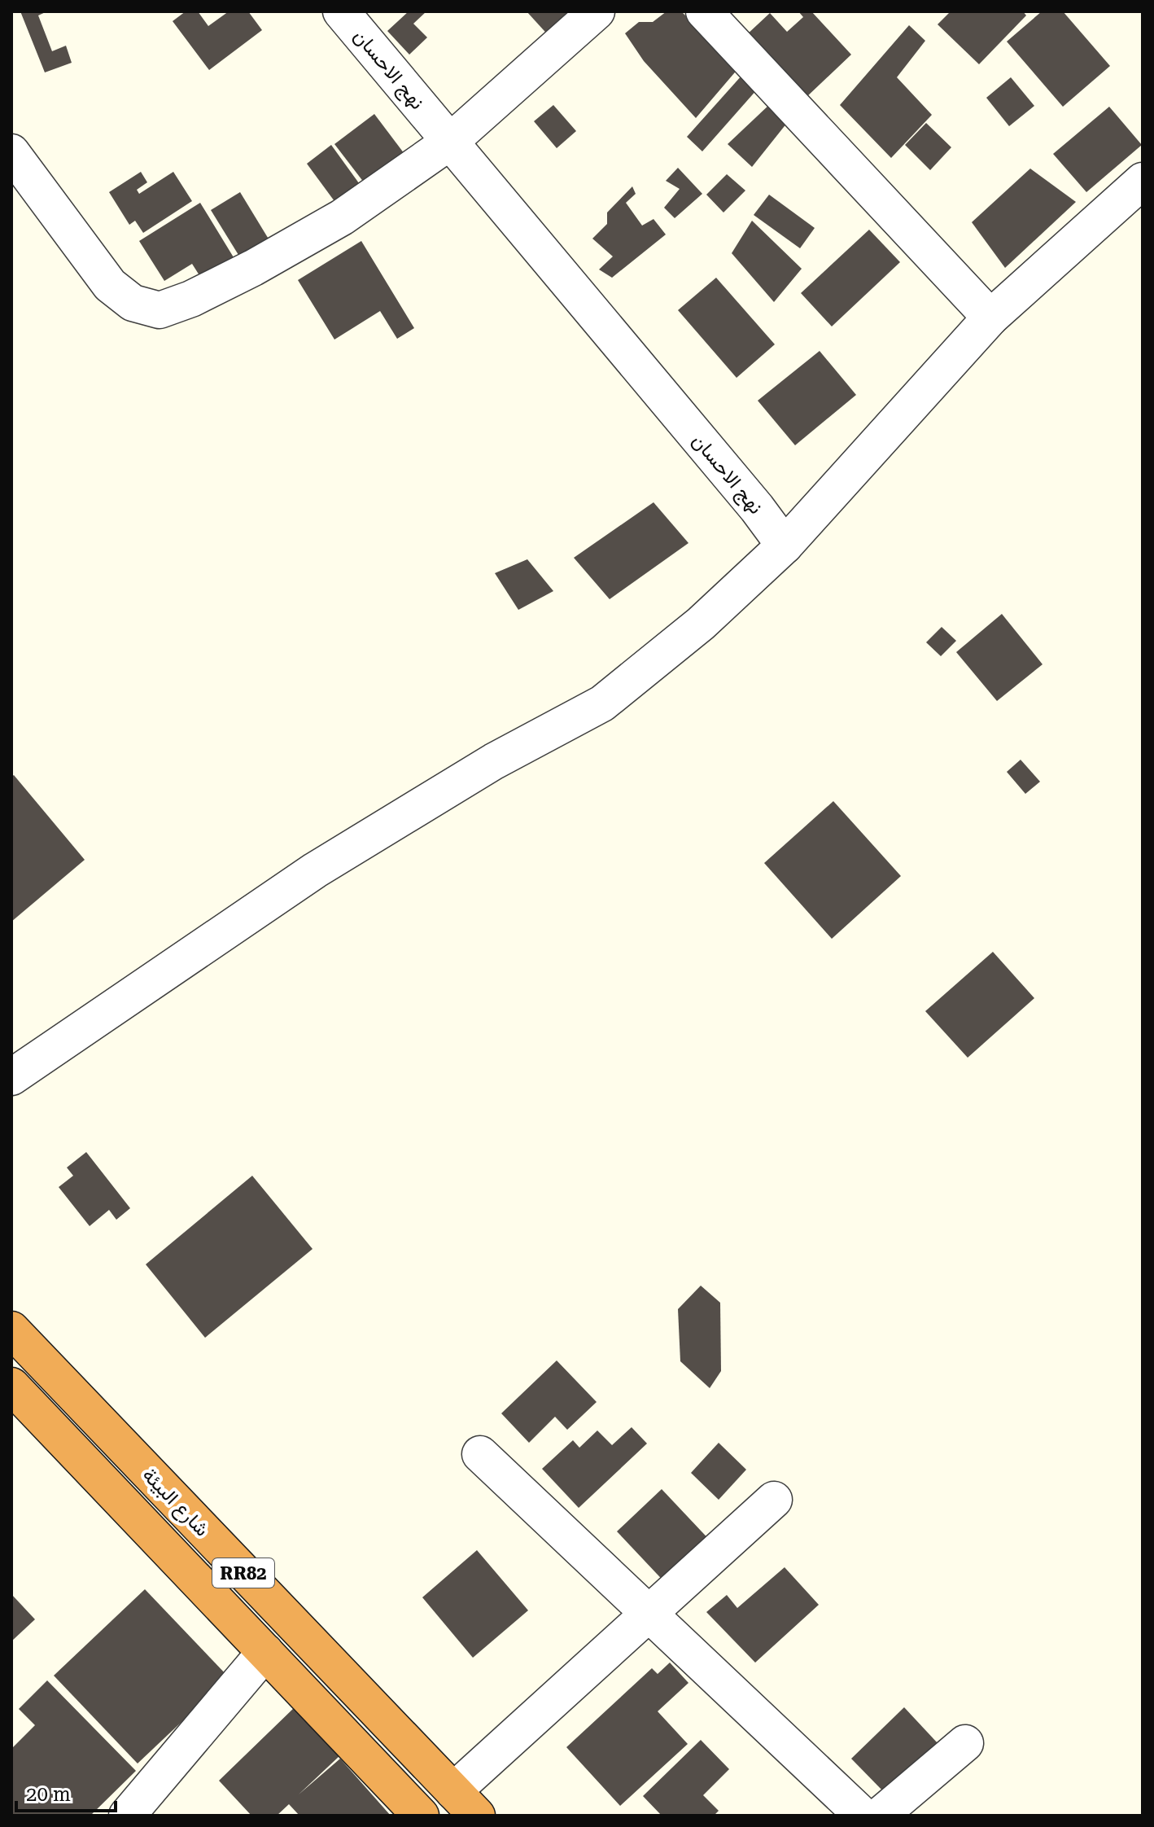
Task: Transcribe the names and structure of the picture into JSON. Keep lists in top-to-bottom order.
{
  "streets": {
    "highway": ["شارع البيئة", "RR82"],
    "street": ["نهج الاحسان"]
  },
  "scale_bar": "20 m"
}
